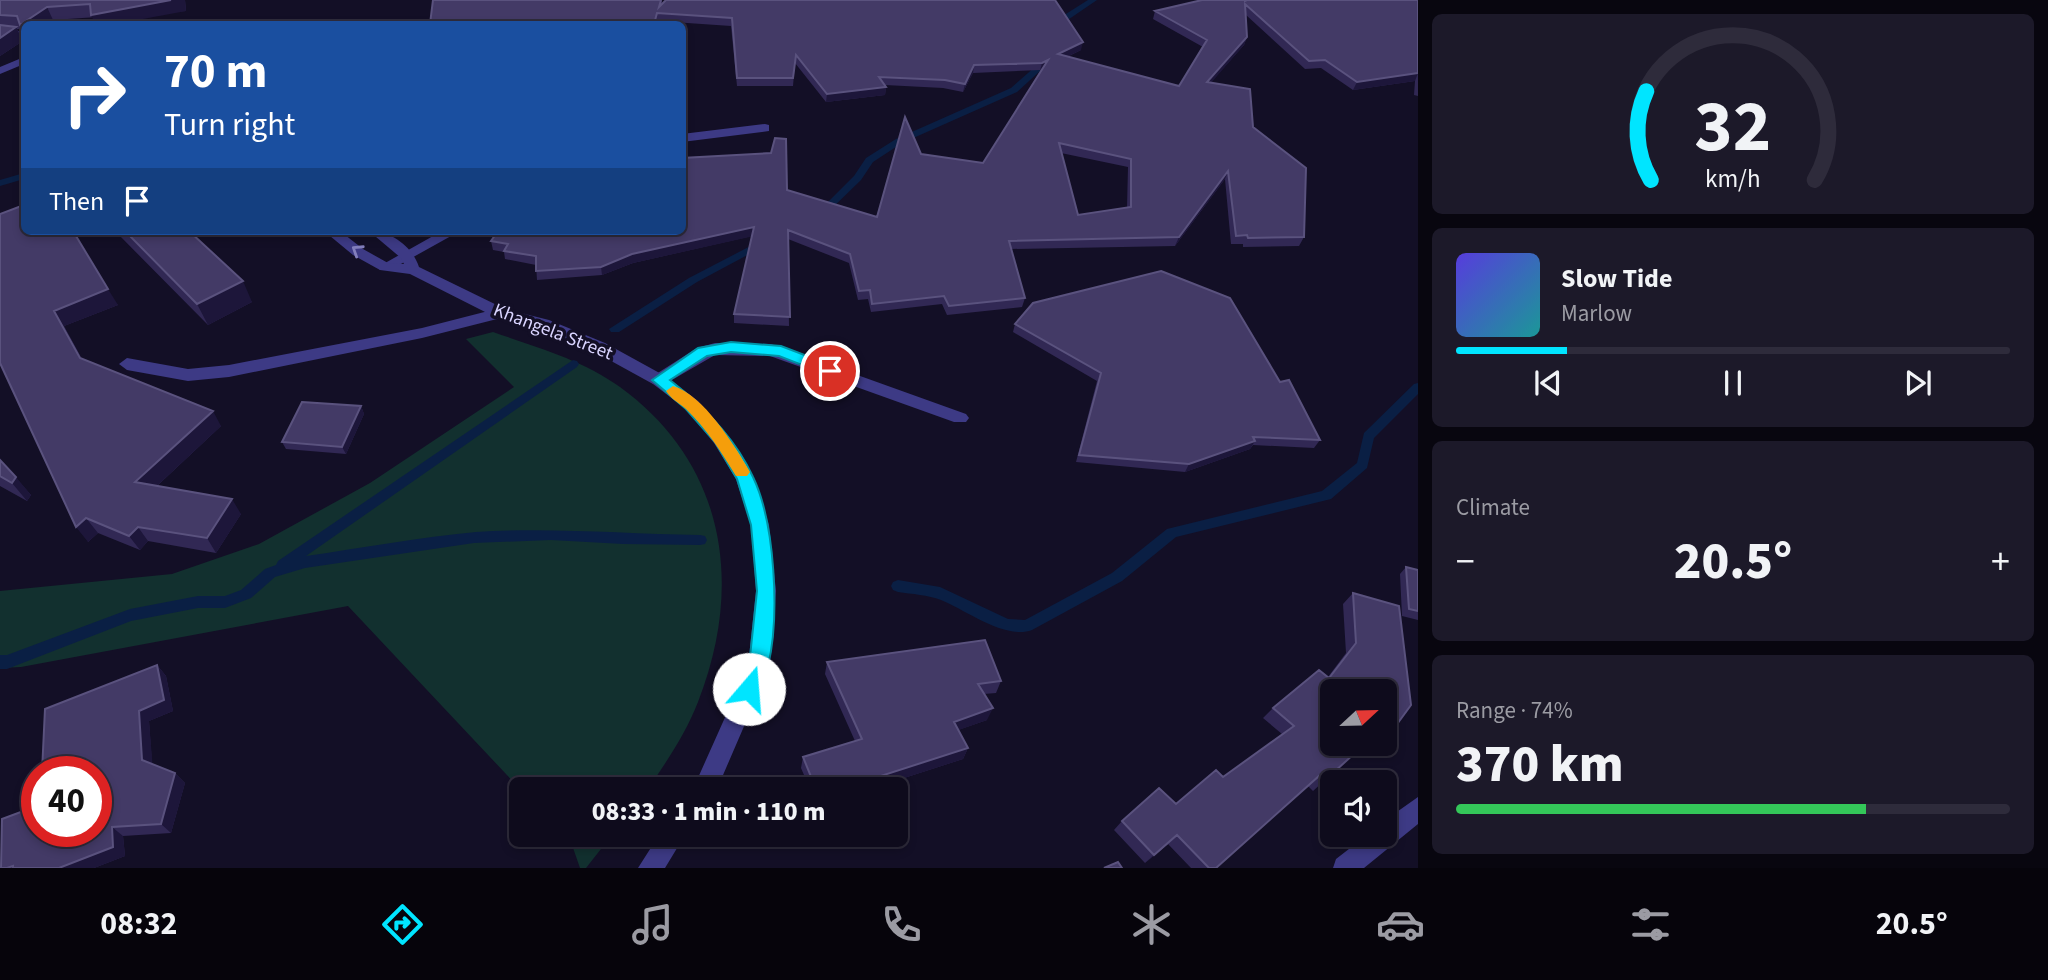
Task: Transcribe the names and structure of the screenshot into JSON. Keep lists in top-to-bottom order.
{
  "streets": {
    "street": ["Khangela Street"]
  },
  "north": "right",
  "page": {
    "turn": ["70 m", "Turn right"],
    "then": "Then",
    "song": ["Slow Tide", "Marlow"],
    "tile": [
      "Climate",
      ["Range · 74%", "370 km"]
    ],
    "heat": ["−", "20.5°", "+"],
    "limit": "40",
    "trip": "08:33 · 1 min · 110 m",
    "tabs": ["08:32", "20.5°"],
    "gauge": ["32", "km/h"]
  }
}
